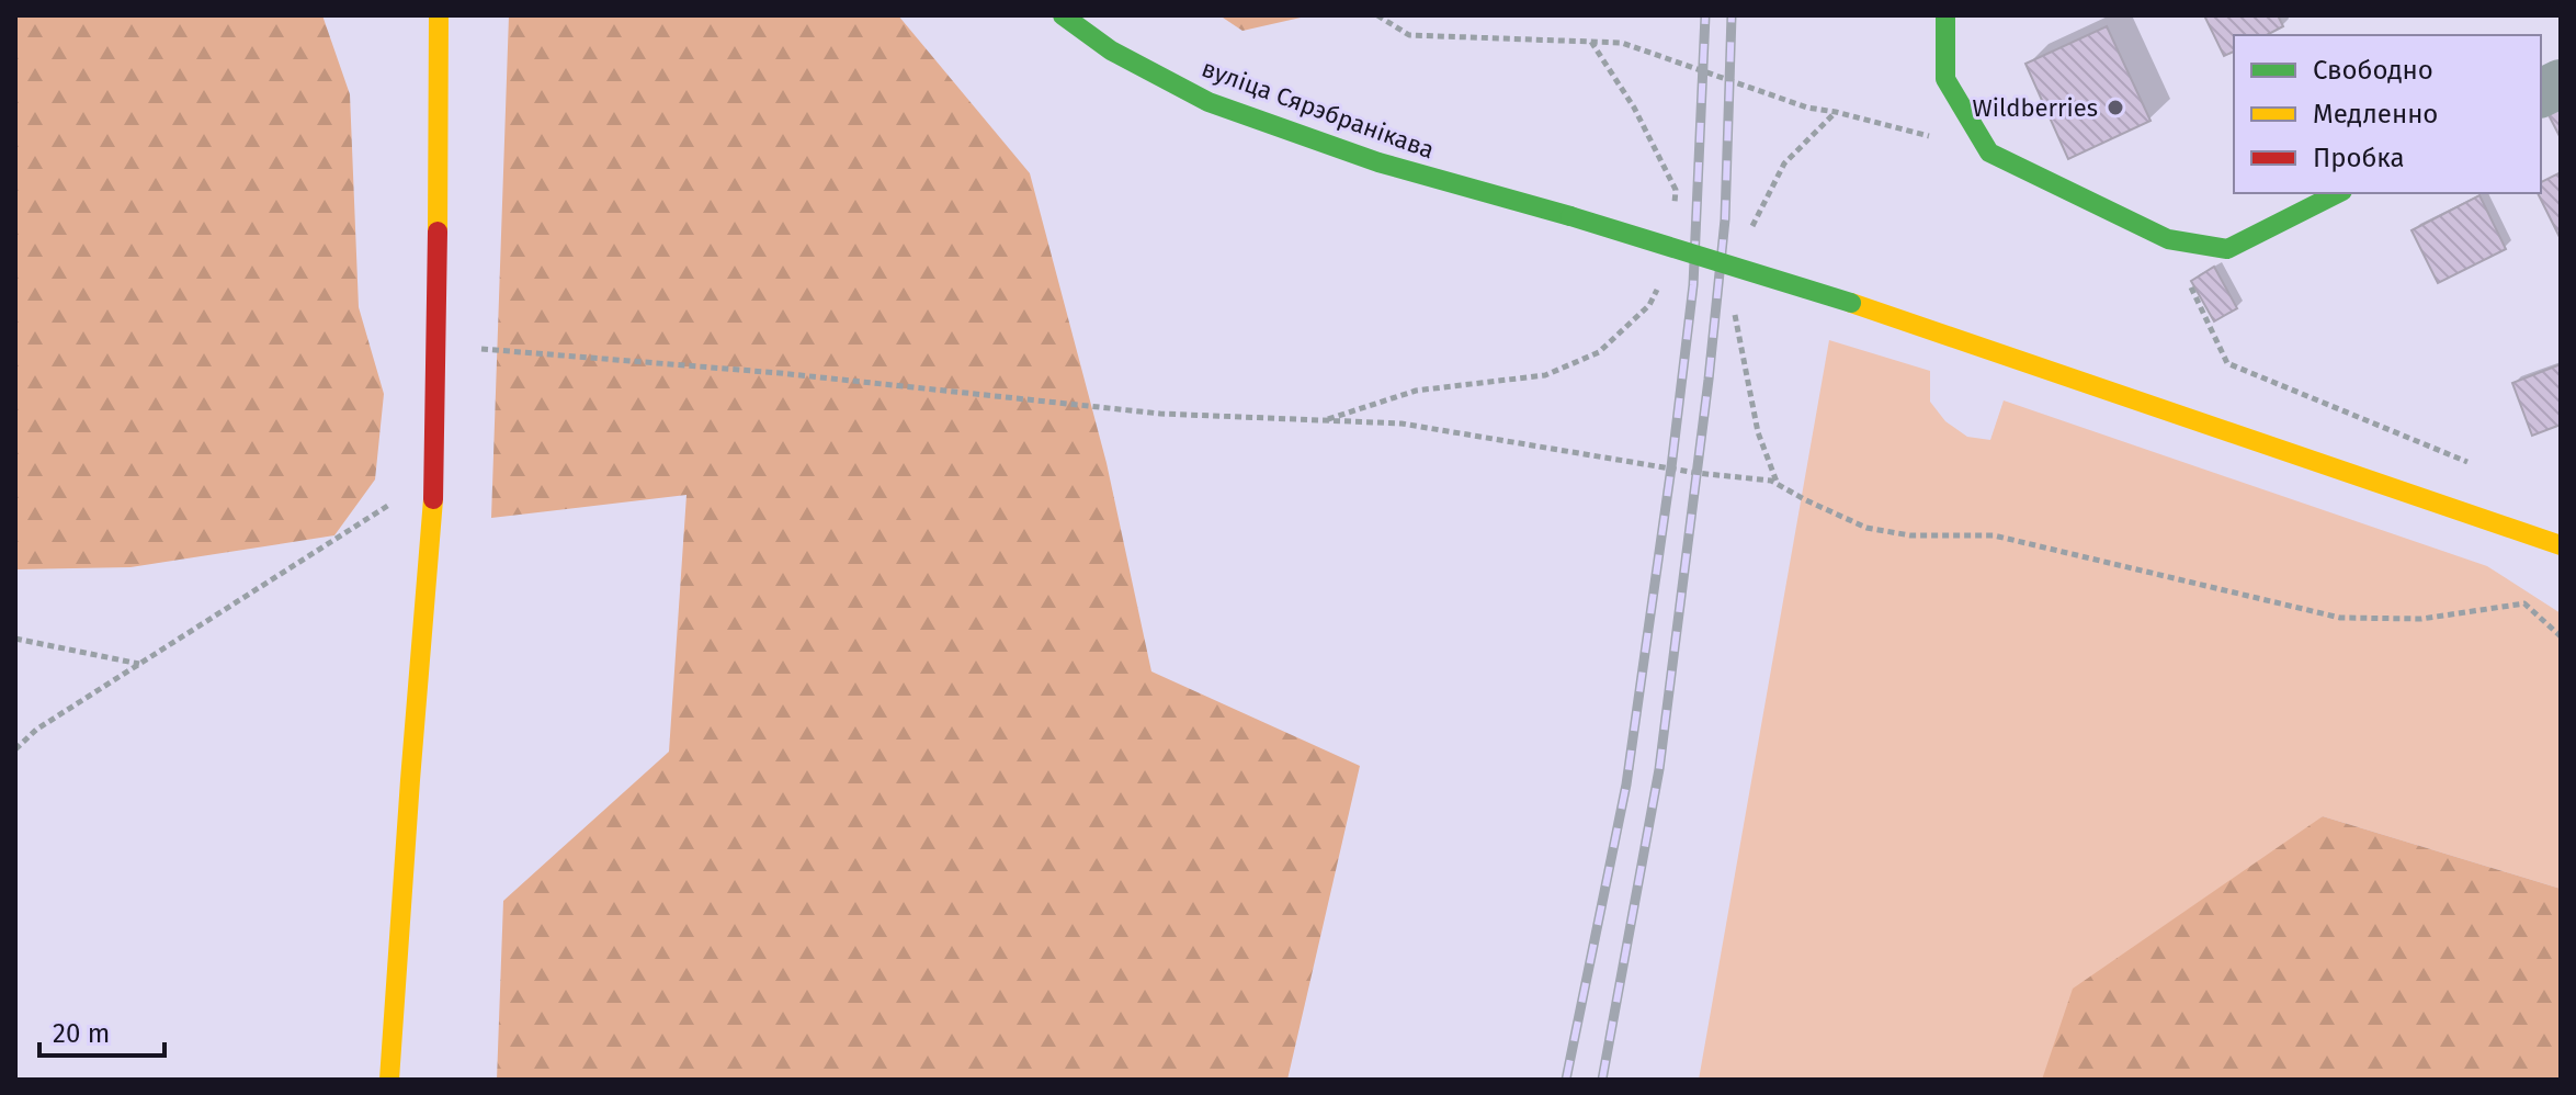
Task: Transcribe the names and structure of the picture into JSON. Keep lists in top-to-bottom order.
{
  "streets": {
    "street": ["вуліца Сярэбранікава"]
  },
  "places": ["Wildberries"],
  "legend": ["Свободно", "Медленно", "Пробка"],
  "scale_bar": "20 m"
}
